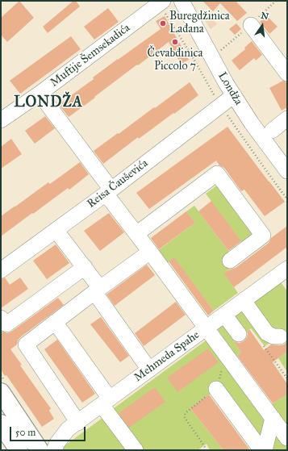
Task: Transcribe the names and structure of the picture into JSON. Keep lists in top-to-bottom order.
{
  "streets": {
    "street": [
      "Muftije Šemsekadića",
      "Londža",
      "Reisa Čauševića",
      "Mehmeda Spahe"
    ]
  },
  "crossings": [
    ["Londža", "Reisa Čauševića"]
  ],
  "districts": ["LONDŽA"],
  "places": ["Buregdžinica Lađana", "Čevabđinica Piccolo 7"],
  "scale_bar": "50 m",
  "north": "top"
}
